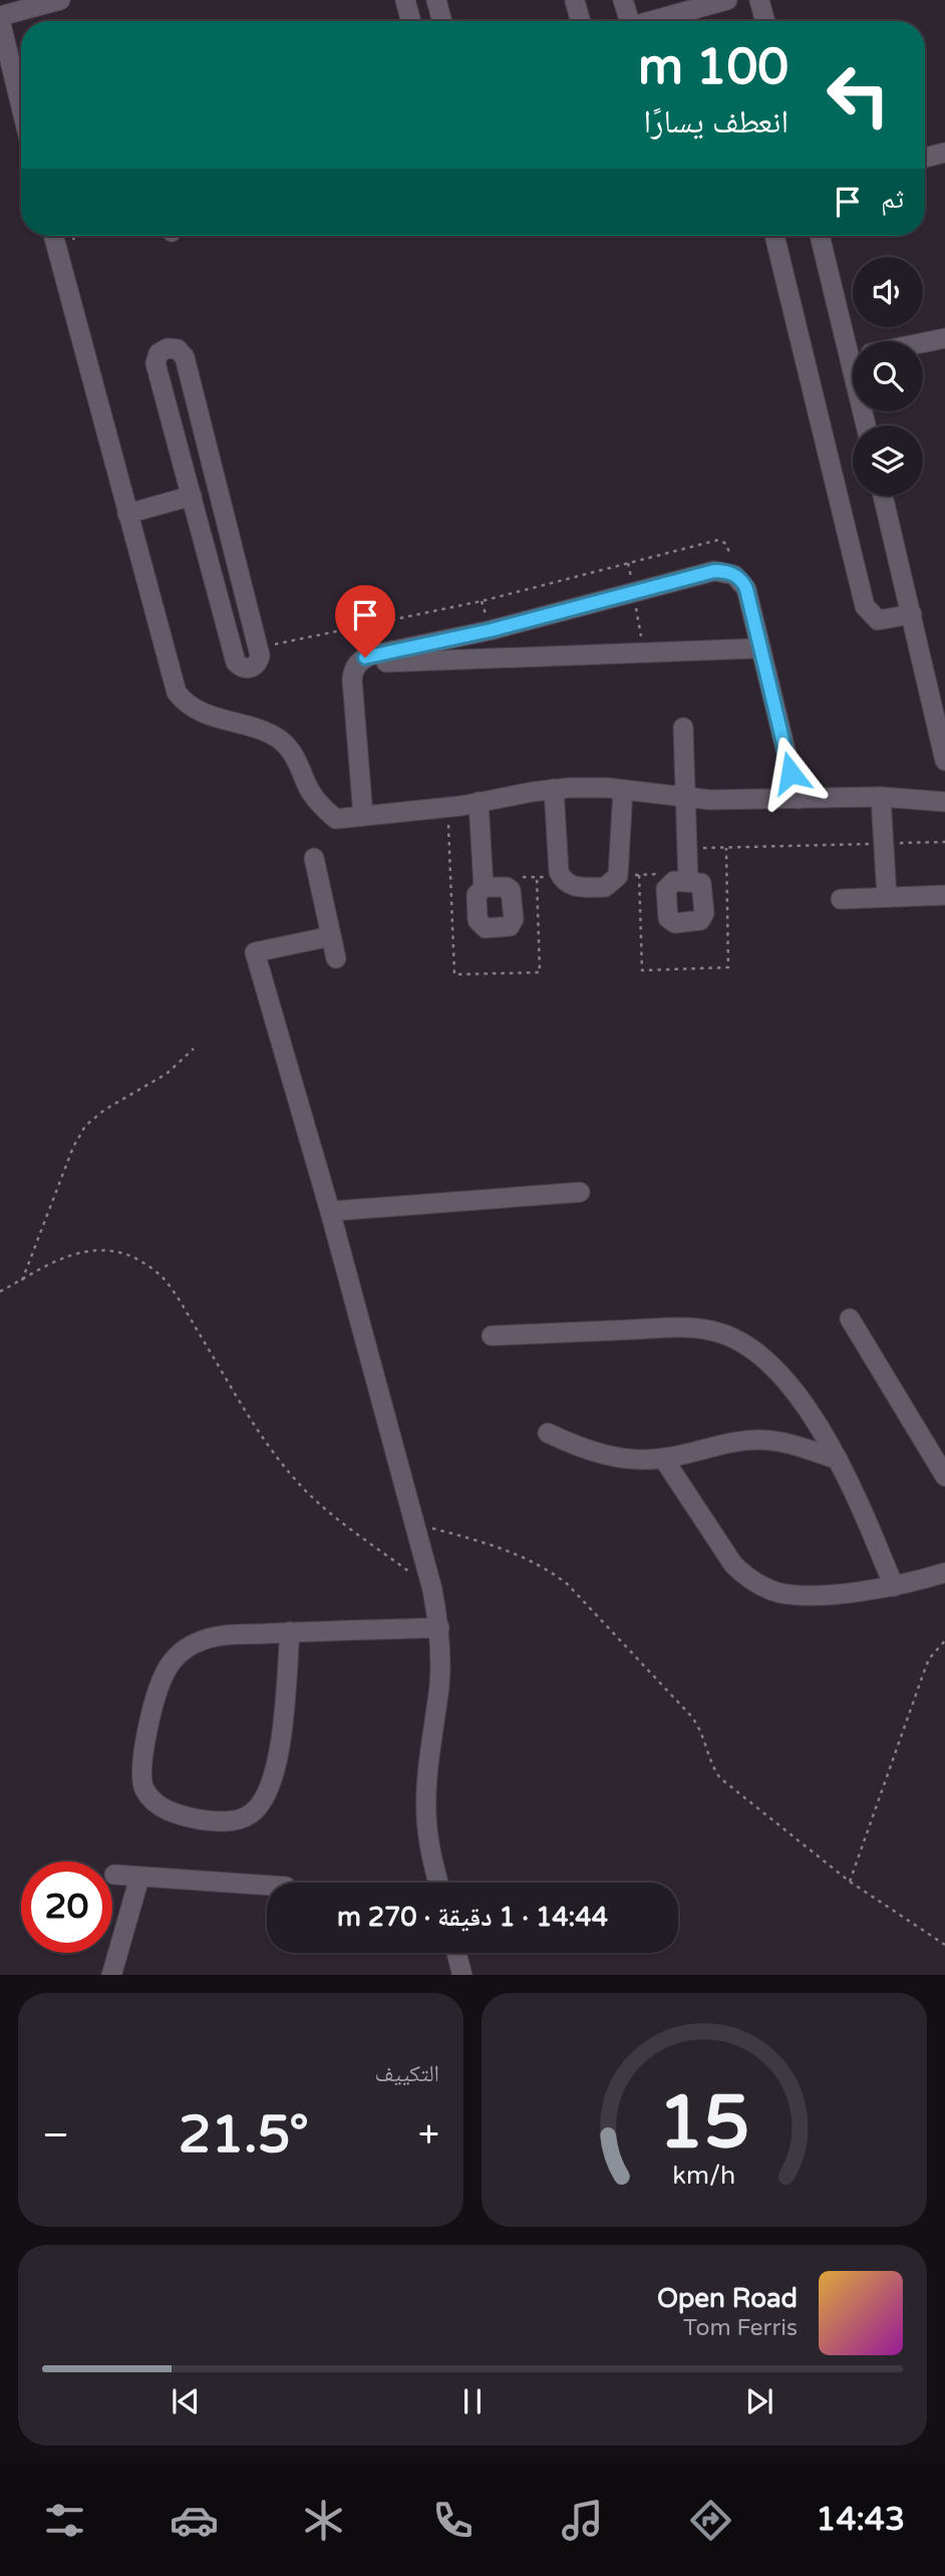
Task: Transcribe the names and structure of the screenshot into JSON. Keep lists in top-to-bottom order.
{
  "page": {
    "turn": ["100 m", "انعطف يسارًا"],
    "then": "ثم",
    "limit": "20",
    "trip": "14:44 · 1 دقيقة · 270 m",
    "tile": "التكييف",
    "heat": ["−", "21.5°", "+"],
    "song": ["Open Road", "Tom Ferris"],
    "tabs": "14:43",
    "gauge": ["15", "km/h"]
  }
}
